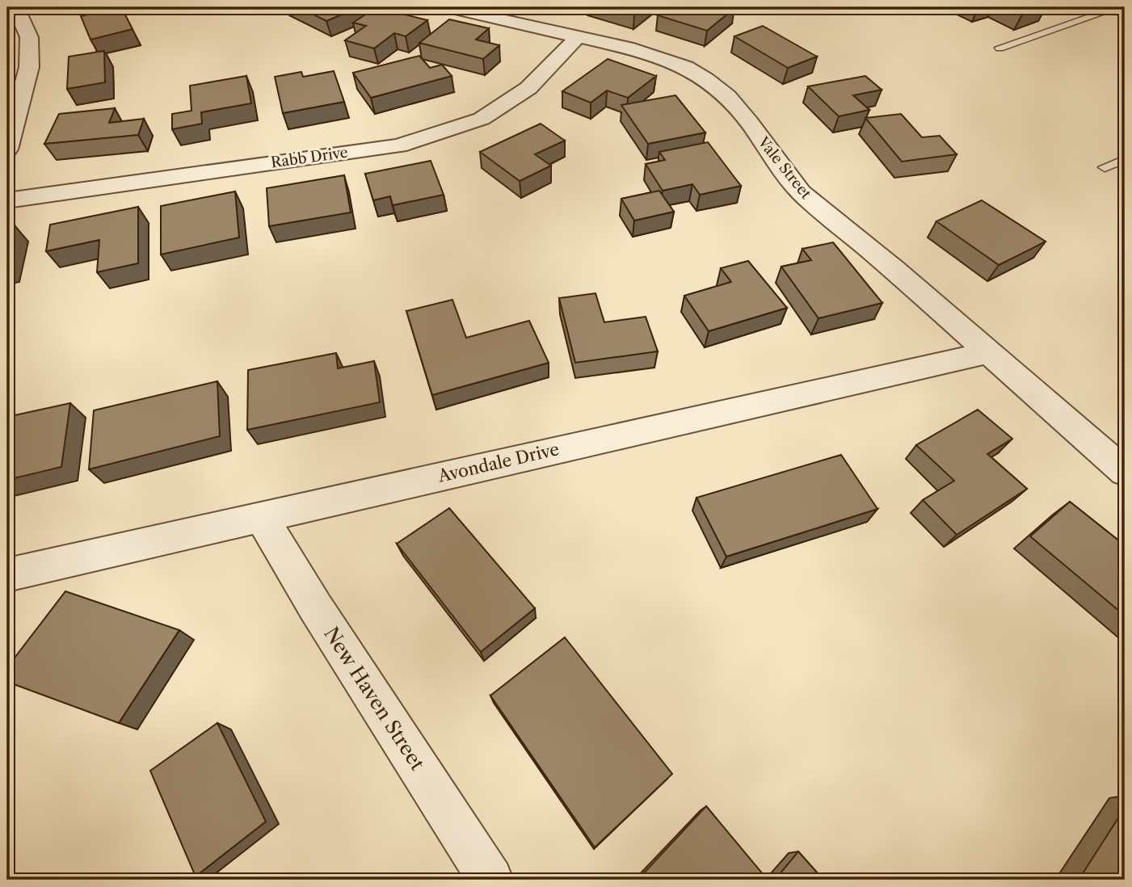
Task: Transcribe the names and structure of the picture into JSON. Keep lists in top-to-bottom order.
{
  "streets": {
    "street": [
      "Rabb Drive",
      "Vale Street",
      "Avondale Drive",
      "New Haven Street"
    ]
  },
  "crossings": [
    ["Rabb Drive", "Vale Street"],
    ["Vale Street", "Avondale Drive"],
    ["Avondale Drive", "New Haven Street"]
  ]
}
